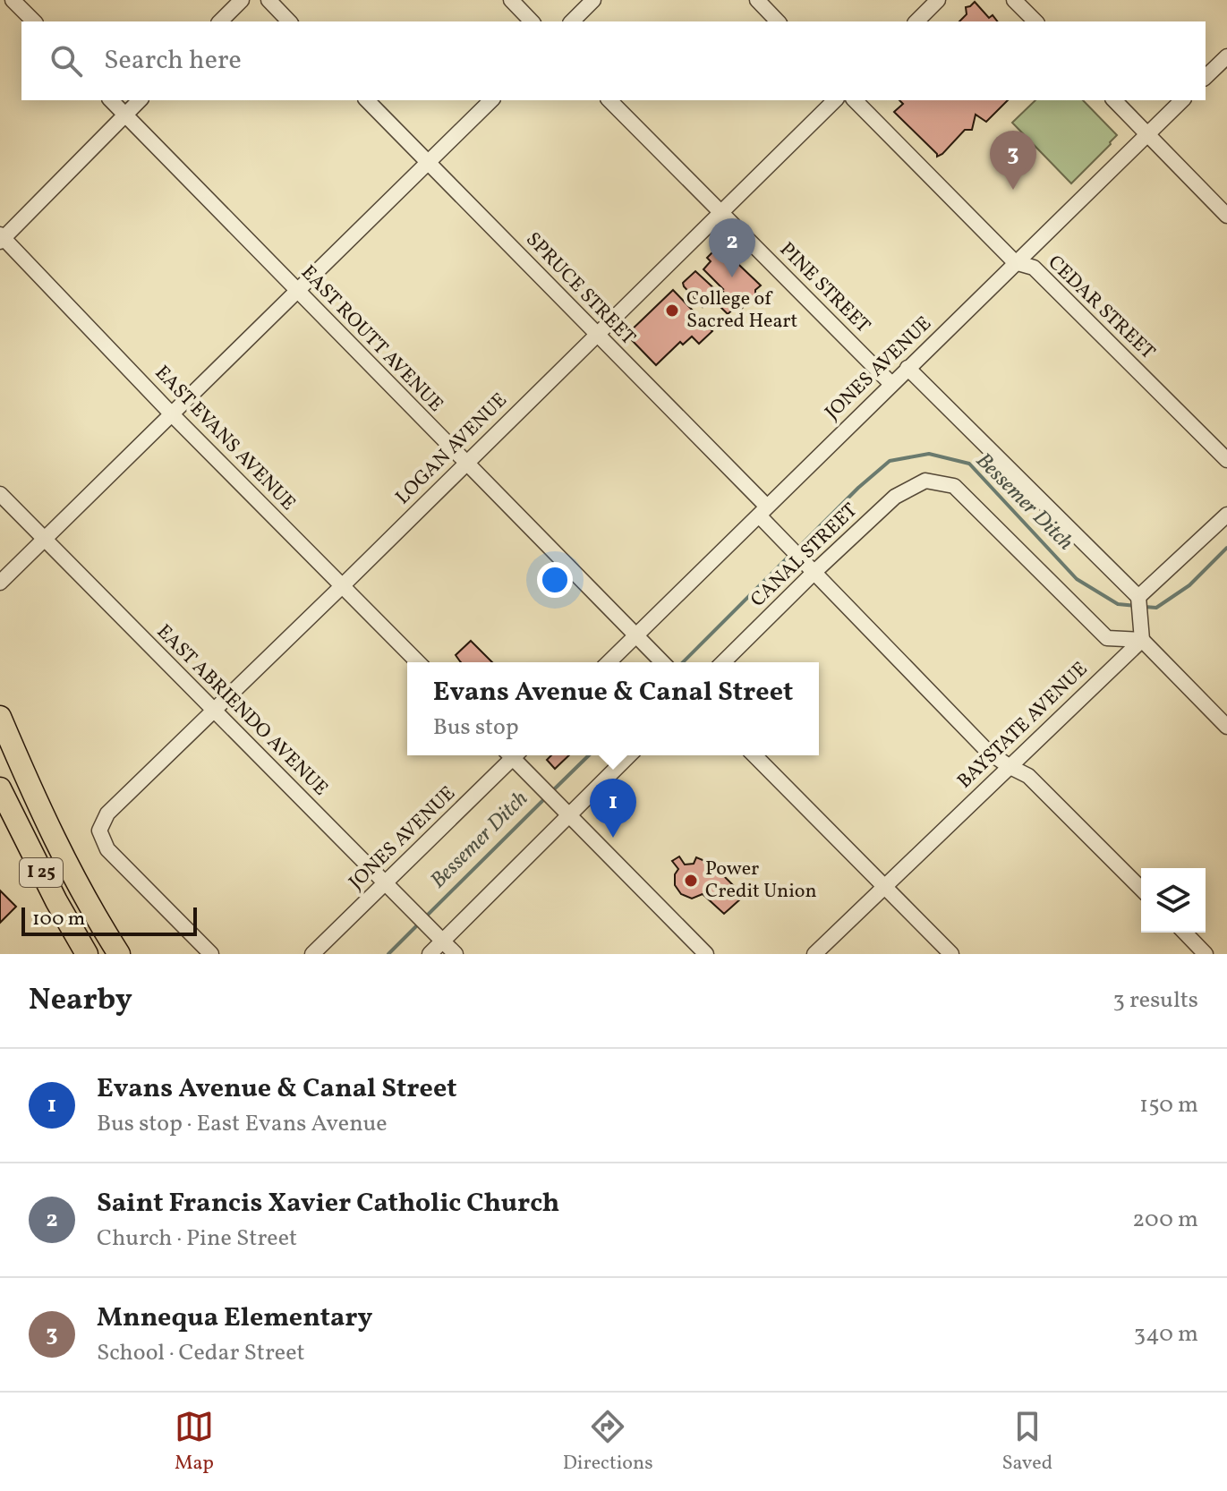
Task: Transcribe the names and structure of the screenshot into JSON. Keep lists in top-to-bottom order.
{
  "streets": {
    "highway": ["I 25"],
    "street": [
      "PINE STREET",
      "SPRUCE STREET",
      "CEDAR STREET",
      "EAST ROUTT AVENUE",
      "JONES AVENUE",
      "EAST EVANS AVENUE",
      "LOGAN AVENUE",
      "CANAL STREET",
      "EAST ABRIENDO AVENUE",
      "BAYSTATE AVENUE"
    ]
  },
  "crossings": [
    ["PINE STREET", "JONES AVENUE"],
    ["PINE STREET", "LOGAN AVENUE"],
    ["SPRUCE STREET", "JONES AVENUE"],
    ["SPRUCE STREET", "LOGAN AVENUE"],
    ["SPRUCE STREET", "CANAL STREET"],
    ["SPRUCE STREET", "BAYSTATE AVENUE"],
    ["CEDAR STREET", "JONES AVENUE"],
    ["EAST ROUTT AVENUE", "JONES AVENUE"],
    ["EAST ROUTT AVENUE", "LOGAN AVENUE"],
    ["JONES AVENUE", "EAST ABRIENDO AVENUE"],
    ["EAST EVANS AVENUE", "LOGAN AVENUE"],
    ["LOGAN AVENUE", "EAST ABRIENDO AVENUE"],
    ["CANAL STREET", "BAYSTATE AVENUE"]
  ],
  "water": ["Bessemer Ditch"],
  "places": ["College of Sacred Heart", "Power Credit Union"],
  "scale_bar": "100 m",
  "page": {
    "search": "Search here",
    "pins": ["3", "2", "1"],
    "popup": ["Evans Avenue & Canal Street", "Bus stop"],
    "scale": "100 m",
    "heading": ["Nearby", "3 results"],
    "list": [
      {
        "mark": "1",
        "name": "Evans Avenue & Canal Street",
        "note": "Bus stop · East Evans Avenue",
        "value": "150 m"
      },
      {
        "mark": "2",
        "name": "Saint Francis Xavier Catholic Church",
        "note": "Church · Pine Street",
        "value": "200 m"
      },
      {
        "mark": "3",
        "name": "Mnnequa Elementary",
        "note": "School · Cedar Street",
        "value": "340 m"
      }
    ],
    "nav": ["Map", "Directions", "Saved"]
  }
}
